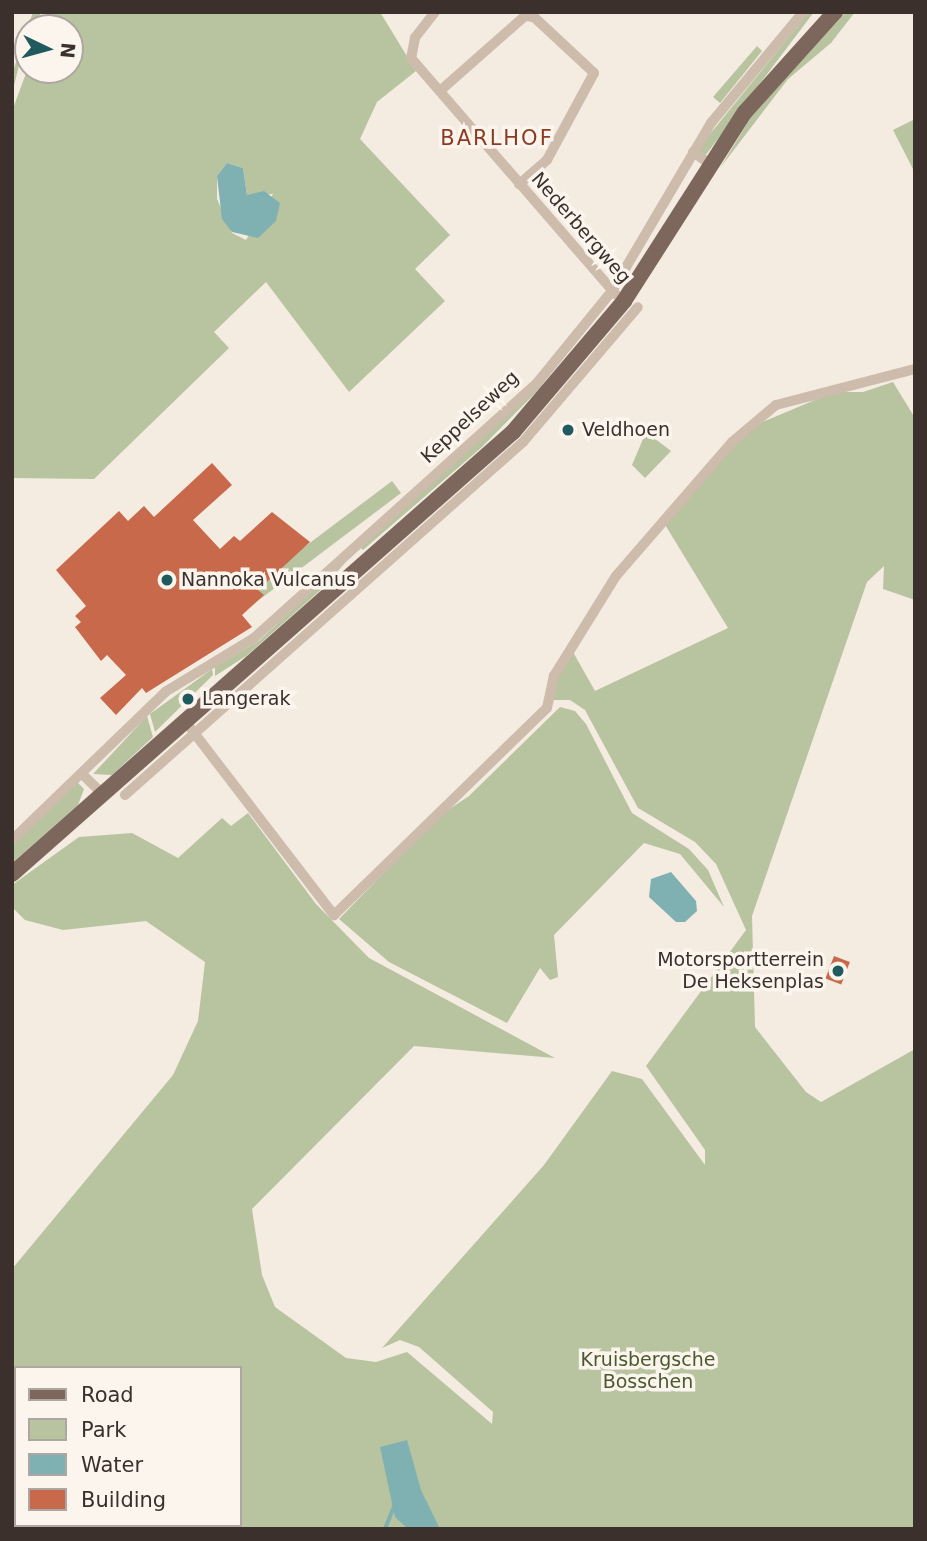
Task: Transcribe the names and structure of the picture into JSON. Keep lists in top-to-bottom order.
{
  "streets": {
    "main road": ["Keppelseweg"],
    "street": ["Nederbergweg"]
  },
  "crossings": [
    ["Nederbergweg", "Keppelseweg"]
  ],
  "districts": ["BARLHOF"],
  "parks": ["Kruisbergsche Bosschen"],
  "places": [
    "Veldhoen",
    "Nannoka Vulcanus",
    "Langerak",
    "Motorsportterrein De Heksenplas"
  ],
  "legend": [
    "Road",
    "Park",
    "Water",
    "Building"
  ],
  "north": "right"
}
